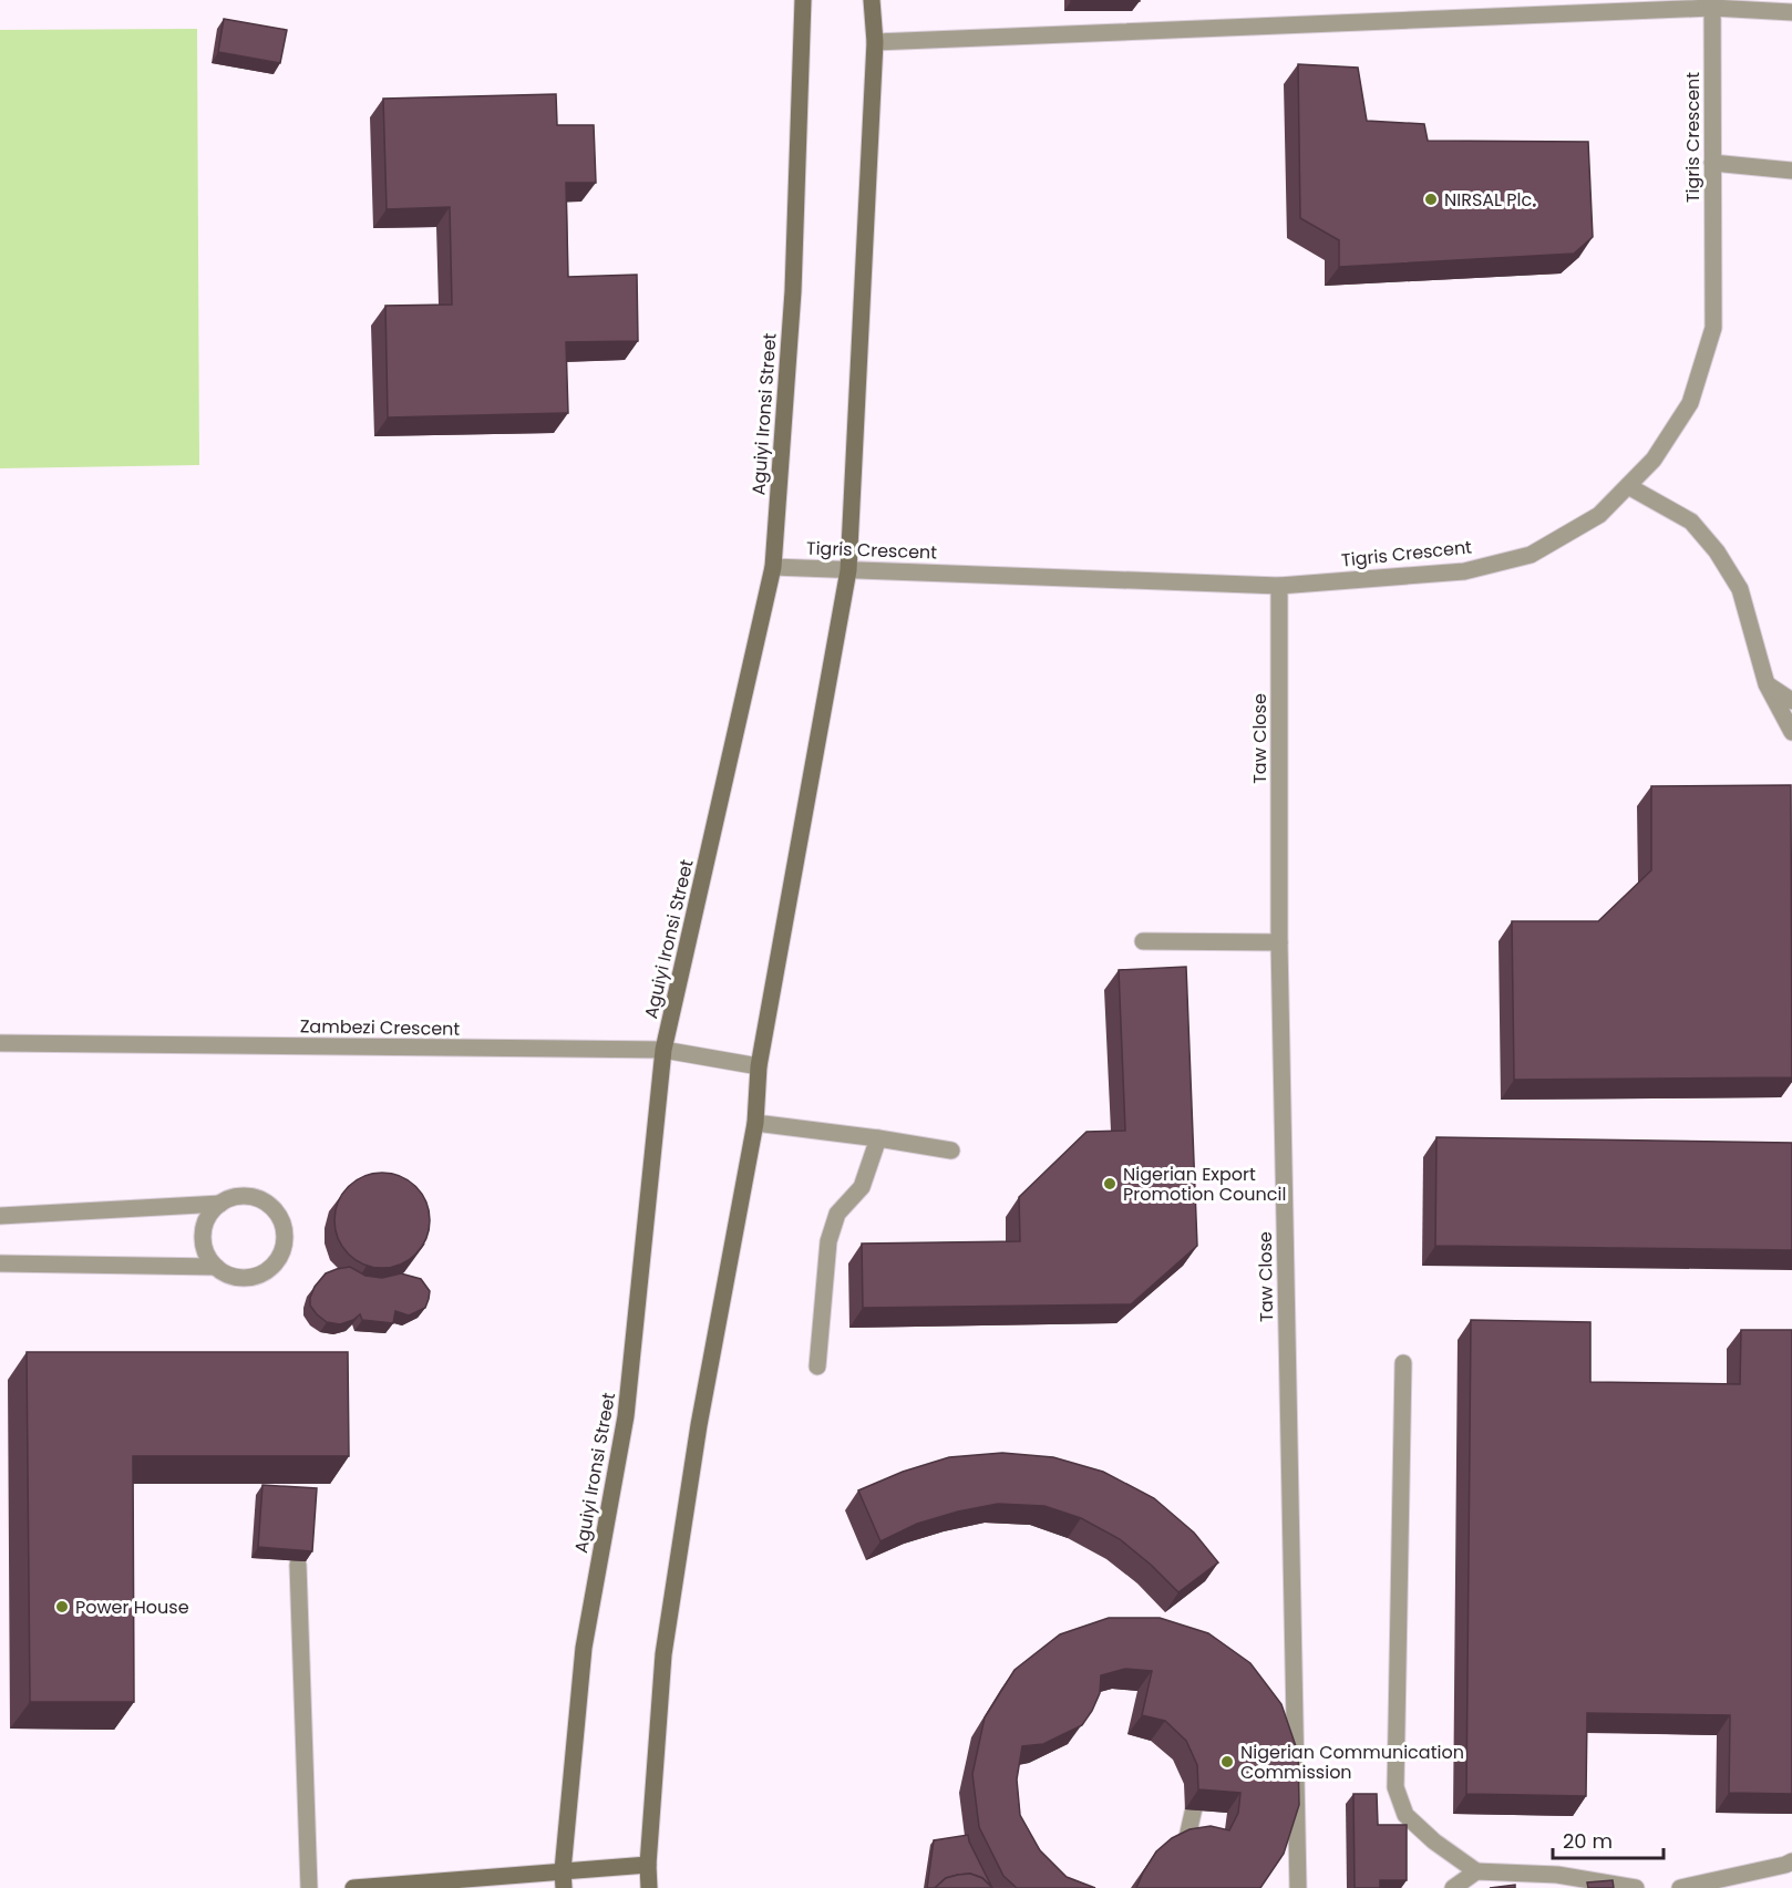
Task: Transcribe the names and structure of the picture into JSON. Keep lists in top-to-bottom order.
{
  "streets": {
    "main road": ["Aguiyi Ironsi Street"],
    "street": ["Tigris Crescent", "Taw Close", "Zambezi Crescent"]
  },
  "crossings": [
    ["Tigris Crescent", "Aguiyi Ironsi Street"],
    ["Tigris Crescent", "Taw Close"],
    ["Aguiyi Ironsi Street", "Zambezi Crescent"]
  ],
  "places": [
    "NIRSAL Plc.",
    "Nigerian Export Promotion Council",
    "Power House",
    "Nigerian Communication Commission"
  ],
  "scale_bar": "20 m"
}
